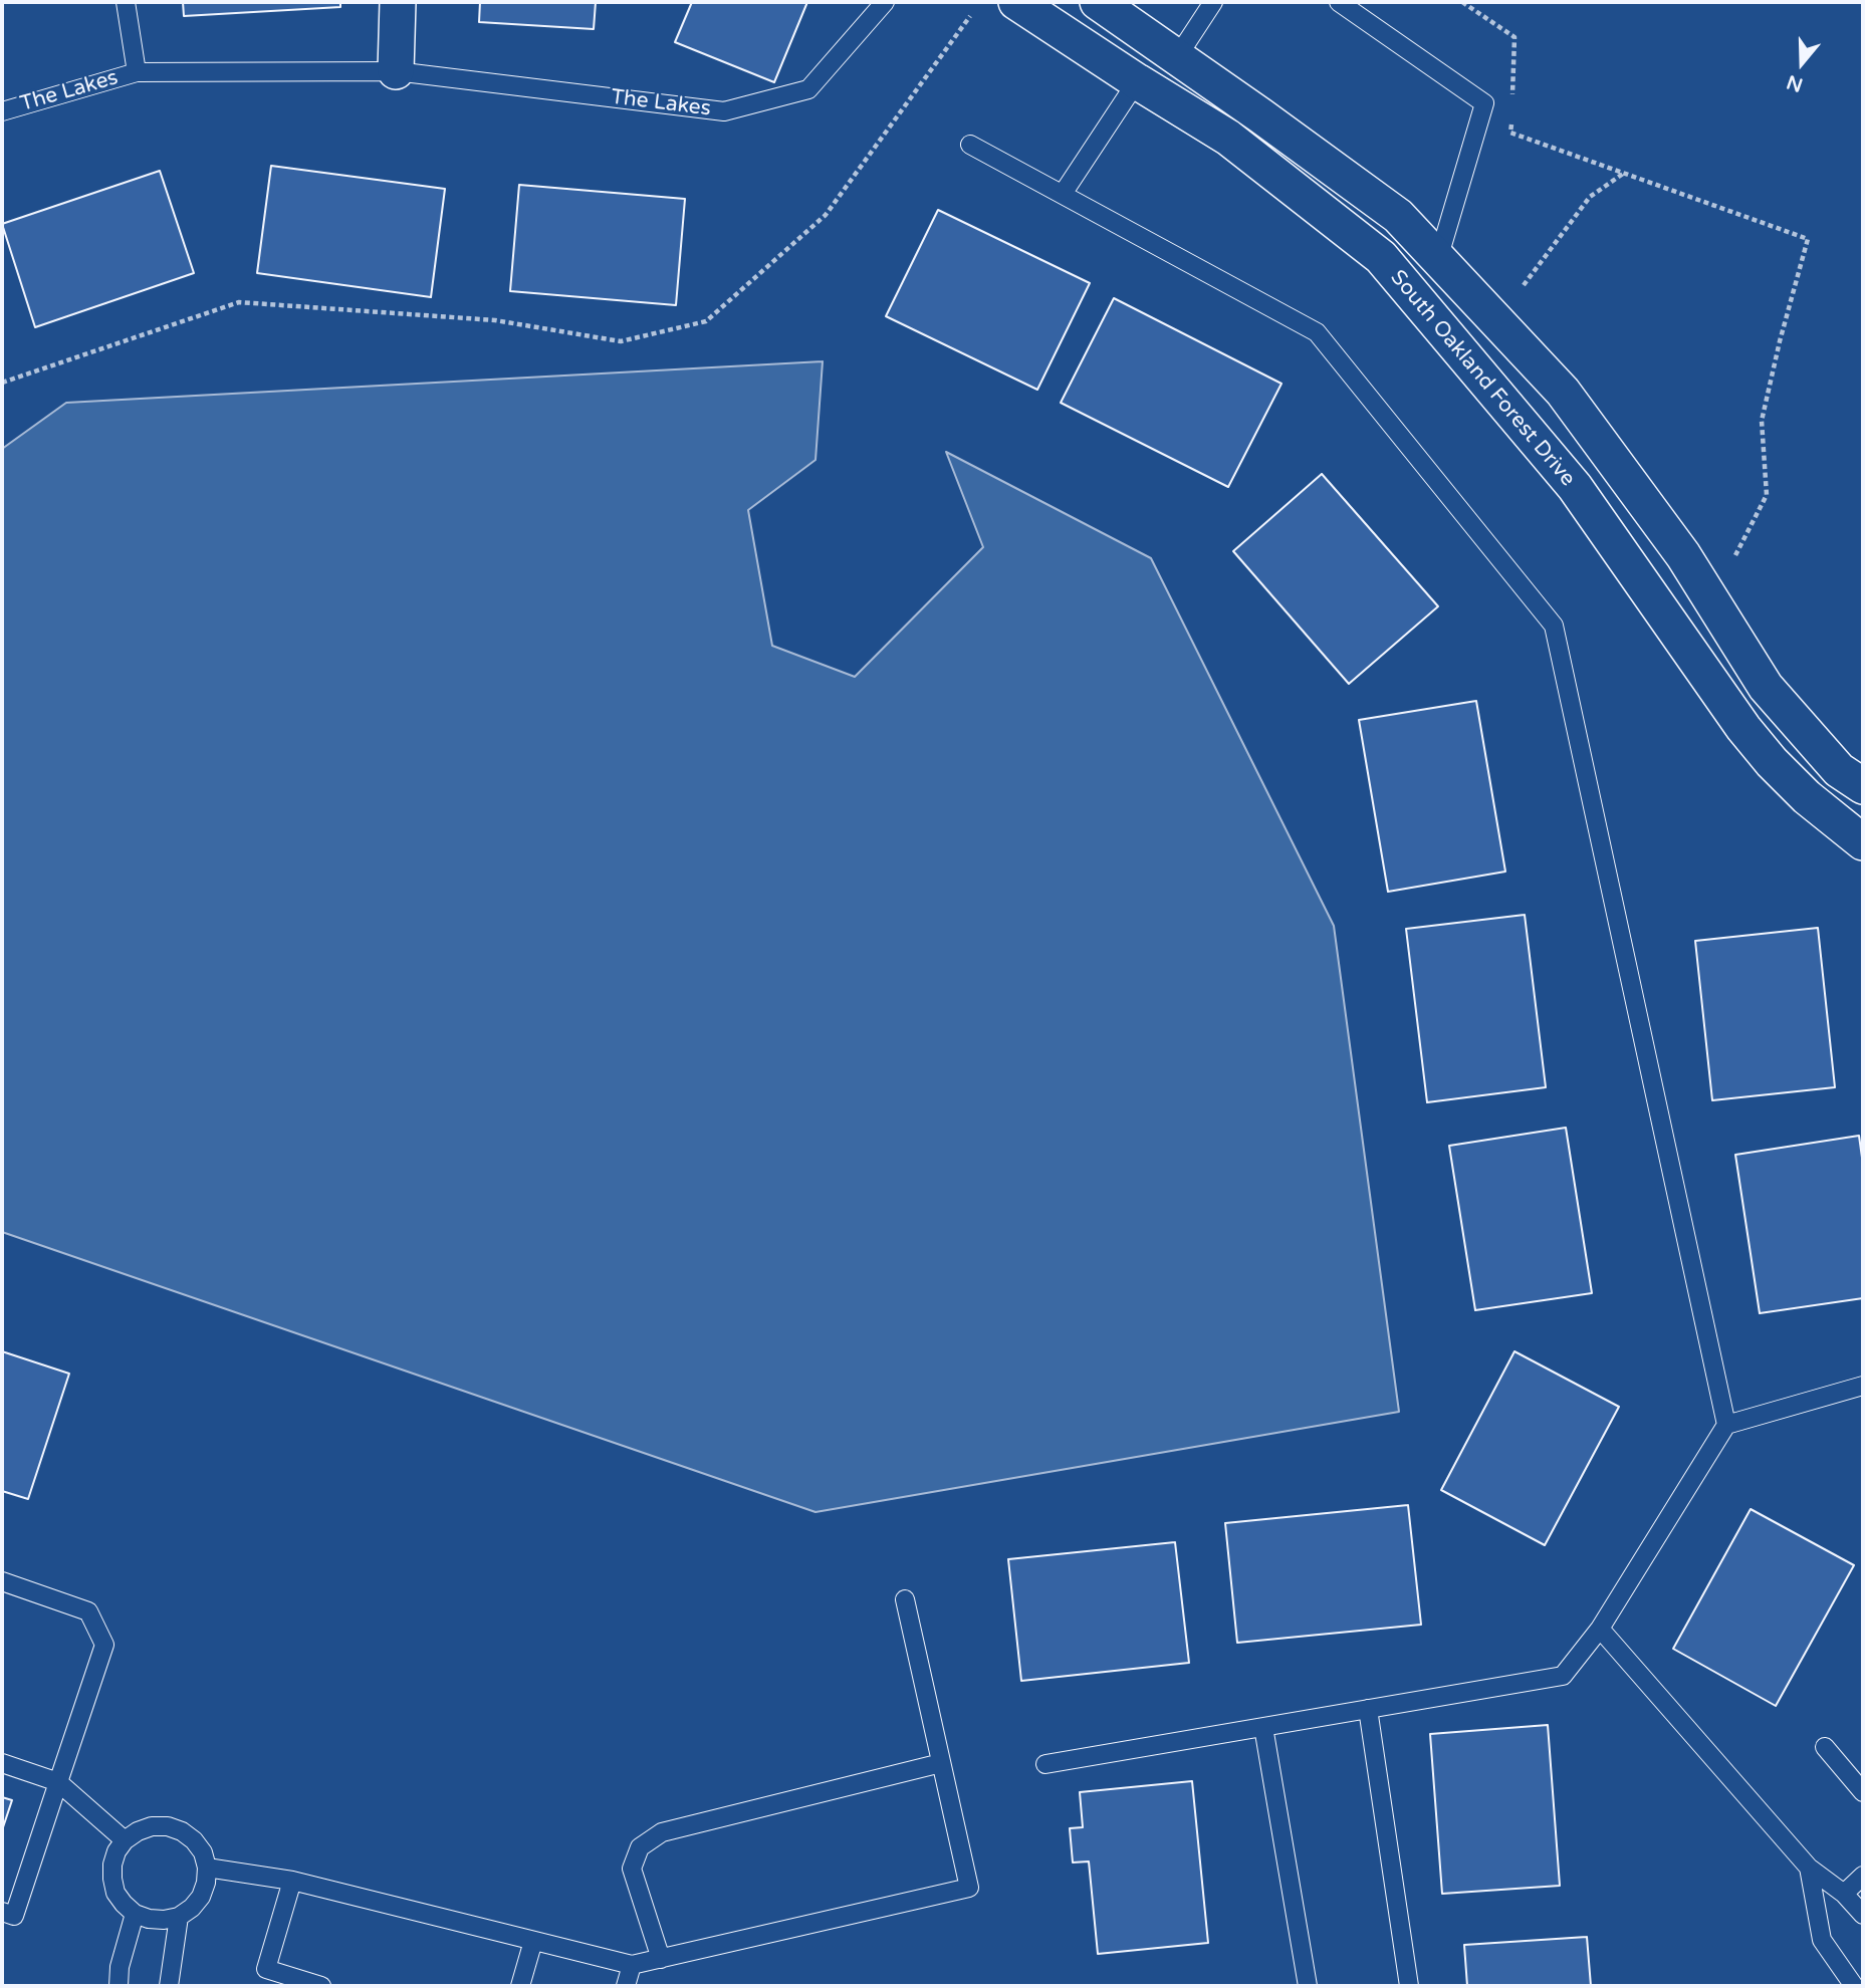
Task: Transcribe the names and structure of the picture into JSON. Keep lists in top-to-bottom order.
{
  "streets": {
    "street": ["South Oakland Forest Drive"],
    "lane": ["The Lakes"]
  },
  "north": "bottom"
}
